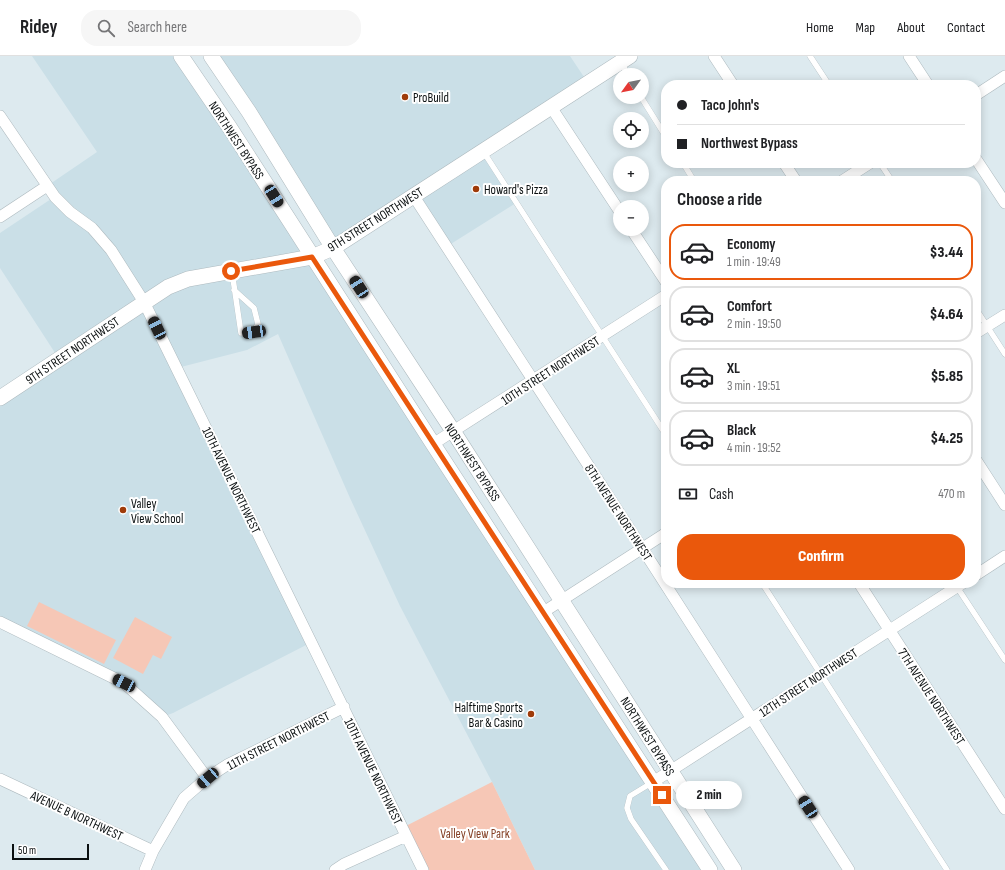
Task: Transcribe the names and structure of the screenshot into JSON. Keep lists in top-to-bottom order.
{
  "streets": {
    "main road": ["NORTHWEST BYPASS", "9TH STREET NORTHWEST"],
    "street": [
      "10TH STREET NORTHWEST",
      "10TH AVENUE NORTHWEST",
      "8TH AVENUE NORTHWEST",
      "12TH STREET NORTHWEST",
      "7TH AVENUE NORTHWEST",
      "11TH STREET NORTHWEST",
      "AVENUE B NORTHWEST"
    ]
  },
  "crossings": [
    ["NORTHWEST BYPASS", "9TH STREET NORTHWEST"],
    ["NORTHWEST BYPASS", "10TH STREET NORTHWEST"],
    ["NORTHWEST BYPASS", "12TH STREET NORTHWEST"],
    ["9TH STREET NORTHWEST", "10TH AVENUE NORTHWEST"],
    ["9TH STREET NORTHWEST", "8TH AVENUE NORTHWEST"],
    ["10TH STREET NORTHWEST", "8TH AVENUE NORTHWEST"],
    ["10TH AVENUE NORTHWEST", "11TH STREET NORTHWEST"],
    ["8TH AVENUE NORTHWEST", "12TH STREET NORTHWEST"],
    ["12TH STREET NORTHWEST", "7TH AVENUE NORTHWEST"],
    ["11TH STREET NORTHWEST", "AVENUE B NORTHWEST"]
  ],
  "parks": ["Valley View Park"],
  "places": [
    "ProBuild",
    "Howard's Pizza",
    "Valley View School",
    "Halftime Sports Bar & Casino"
  ],
  "scale_bar": "50 m",
  "north": "bottom left",
  "page": {
    "header": "Ridey",
    "search": "Search here",
    "nav": [
      "Home",
      "Map",
      "About",
      "Contact"
    ],
    "map_buttons": ["+", "−"],
    "banner": ["Taco John's", "Northwest Bypass"],
    "heading": "Choose a ride",
    "list": [
      {
        "name": "Economy",
        "note": "1 min · 19:49",
        "value": "$3.44"
      },
      {
        "name": "Comfort",
        "note": "2 min · 19:50",
        "value": "$4.64"
      },
      {
        "name": "XL",
        "note": "3 min · 19:51",
        "value": "$5.85"
      },
      {
        "name": "Black",
        "note": "4 min · 19:52",
        "value": "$4.25"
      }
    ],
    "pay": ["Cash", "470 m"],
    "buttons": "Confirm",
    "bubble": "2 min",
    "scale": "50 m"
  }
}
